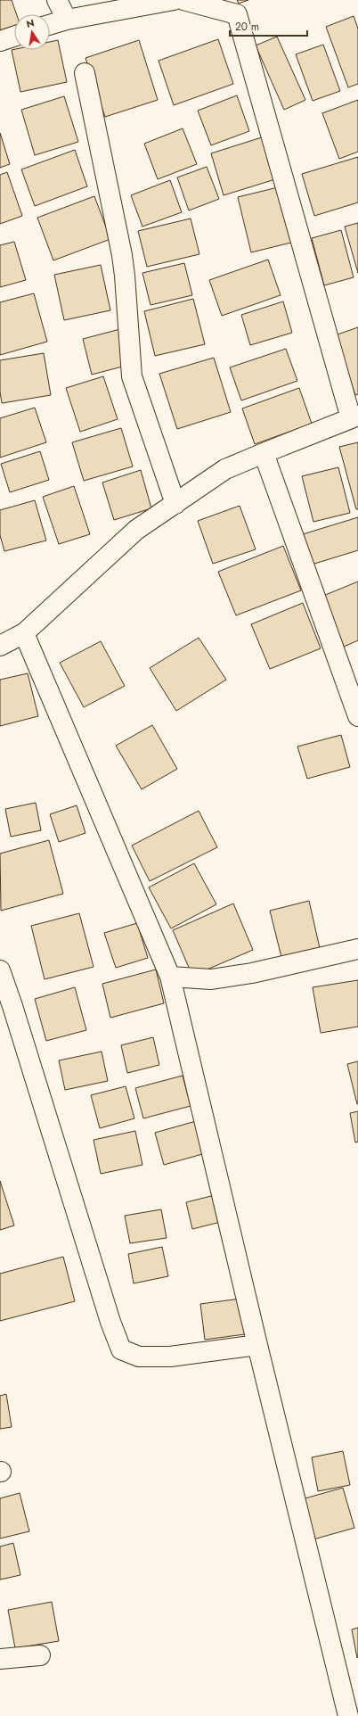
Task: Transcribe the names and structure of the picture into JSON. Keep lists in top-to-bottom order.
{
  "scale_bar": "20 m",
  "north": "top"
}
